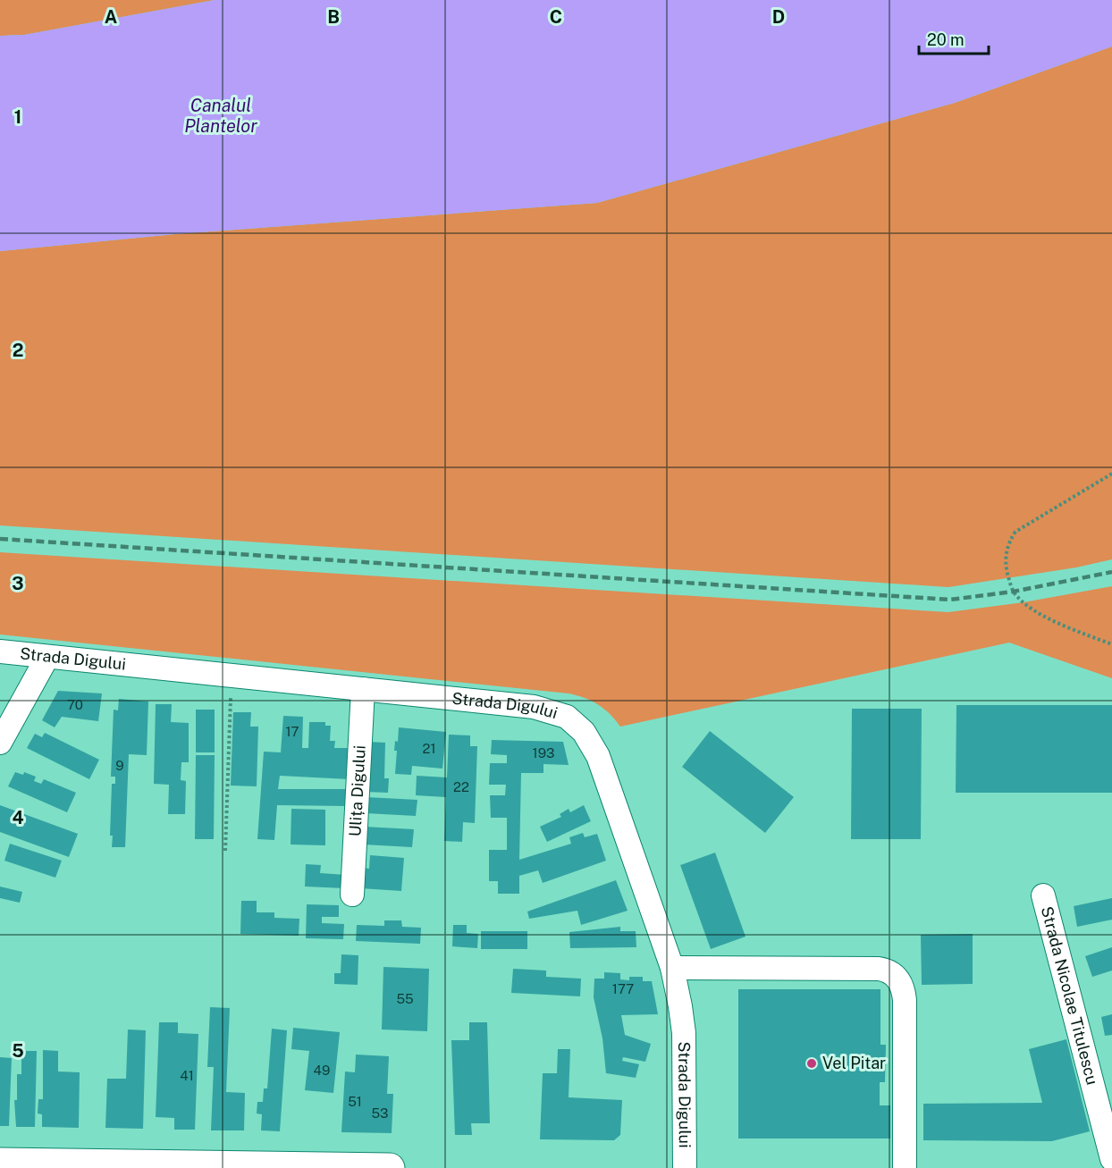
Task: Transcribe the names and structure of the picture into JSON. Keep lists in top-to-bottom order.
{
  "streets": {
    "street": ["Strada Digului", "Ulița Digului", "Strada Nicolae Titulescu"]
  },
  "crossings": [
    ["Strada Digului", "Ulița Digului"]
  ],
  "water": ["Canalul Plantelor"],
  "places": ["Vel Pitar"],
  "house_numbers": [
    "70",
    "17",
    "21",
    "193",
    "9",
    "22",
    "177",
    "55",
    "49",
    "41",
    "51",
    "53"
  ],
  "scale_bar": "20 m",
  "grid": {
    "columns": [
      "A",
      "B",
      "C",
      "D"
    ],
    "rows": [
      "1",
      "2",
      "3",
      "4",
      "5"
    ]
  }
}
